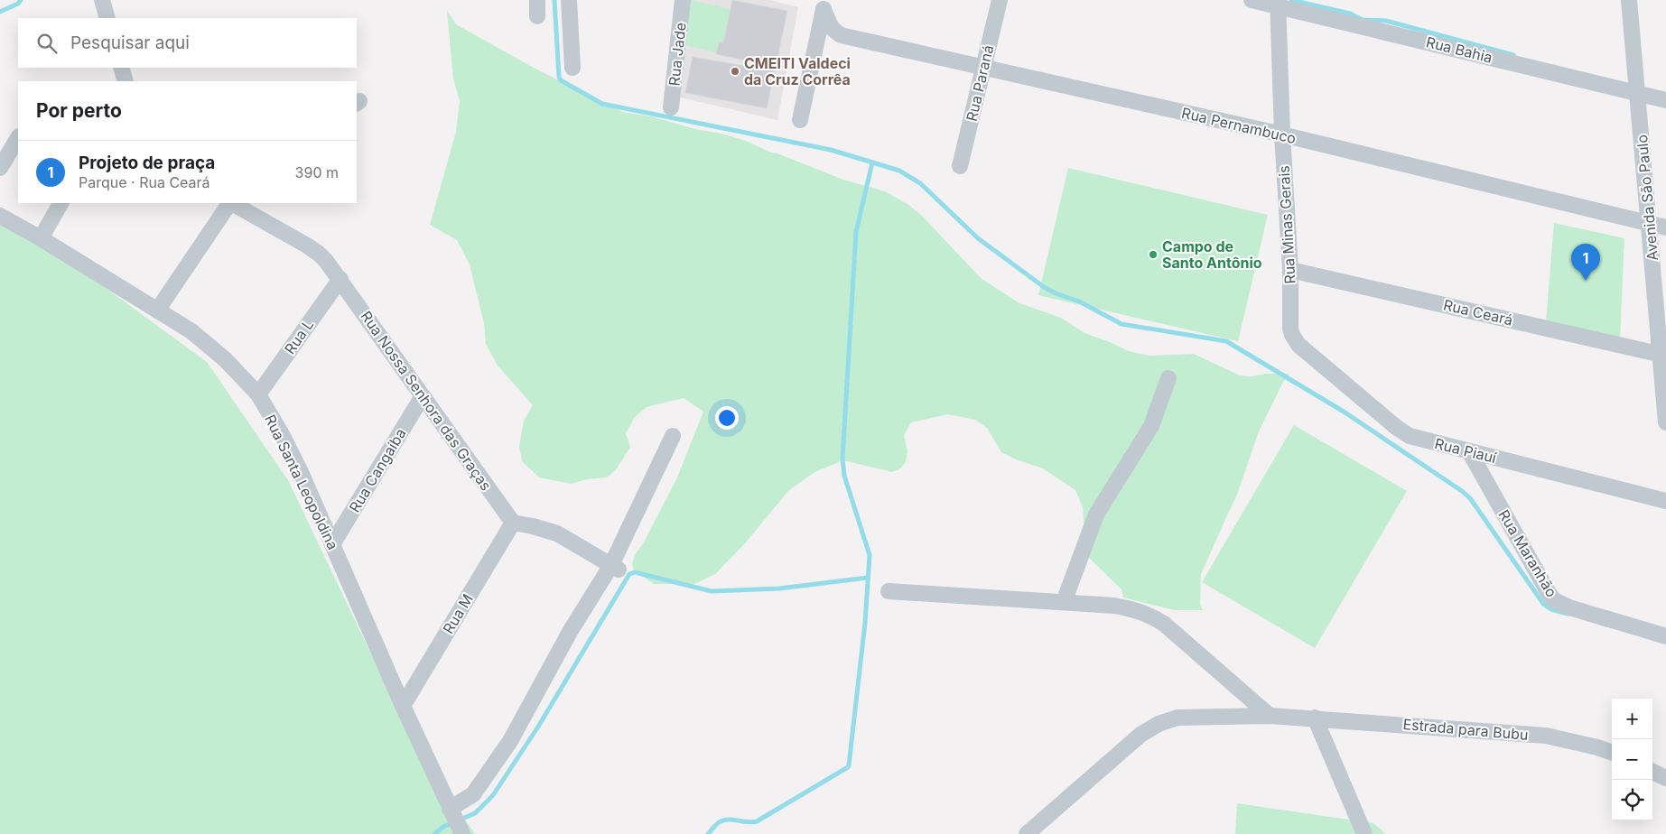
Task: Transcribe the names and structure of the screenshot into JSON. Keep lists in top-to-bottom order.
{
  "streets": {
    "street": [
      "Rua Bahia",
      "Rua Jade",
      "Rua Paraná",
      "Rua Pernambuco",
      "Avenida São Paulo",
      "Rua Minas Gerais",
      "Rua Ceará",
      "Rua L",
      "Rua Nossa Senhora das Graças",
      "Rua Piauí",
      "Rua Cangaíba",
      "Rua Santa Leopoldina",
      "Rua Maranhão",
      "Rua M",
      "Estrada para Bubu"
    ]
  },
  "crossings": [
    ["Rua Bahia", "Avenida São Paulo"],
    ["Rua Bahia", "Rua Minas Gerais"],
    ["Rua Paraná", "Rua Pernambuco"],
    ["Rua Pernambuco", "Avenida São Paulo"],
    ["Rua Pernambuco", "Rua Minas Gerais"],
    ["Avenida São Paulo", "Rua Ceará"],
    ["Rua Minas Gerais", "Rua Ceará"],
    ["Rua Minas Gerais", "Rua Piauí"],
    ["Rua L", "Rua Nossa Senhora das Graças"],
    ["Rua L", "Rua Santa Leopoldina"],
    ["Rua Nossa Senhora das Graças", "Rua Cangaíba"],
    ["Rua Nossa Senhora das Graças", "Rua M"],
    ["Rua Piauí", "Rua Maranhão"],
    ["Rua Cangaíba", "Rua Santa Leopoldina"],
    ["Rua Santa Leopoldina", "Rua M"]
  ],
  "places": ["CMEITI Valdeci da Cruz Corrêa", "Campo de Santo Antônio"],
  "page": {
    "search": "Pesquisar aqui",
    "heading": "Por perto",
    "list": [
      {
        "mark": "1",
        "name": "Projeto de praça",
        "note": "Parque · Rua Ceará",
        "value": "390 m"
      }
    ],
    "pins": "1",
    "map_buttons": ["+", "−"]
  }
}
